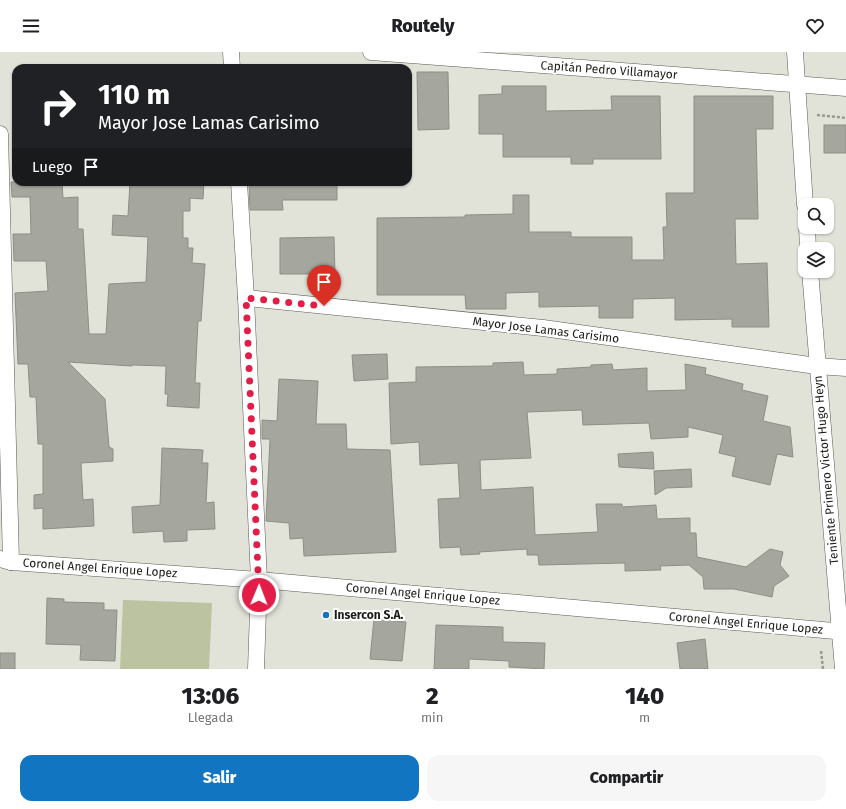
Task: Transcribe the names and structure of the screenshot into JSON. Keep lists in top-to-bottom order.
{
  "streets": {
    "street": [
      "Capitán Pedro Villamayor",
      "Mayor Jose Lamas Carisimo",
      "Teniente Primero Victor Hugo Heyn",
      "Coronel Angel Enrique Lopez"
    ]
  },
  "crossings": [
    ["Mayor Jose Lamas Carisimo", "Teniente Primero Victor Hugo Heyn"],
    ["Teniente Primero Victor Hugo Heyn", "Coronel Angel Enrique Lopez"]
  ],
  "places": ["Insercon S.A."],
  "page": {
    "header": "Routely",
    "turn": ["110 m", "Mayor Jose Lamas Carisimo"],
    "then": "Luego",
    "eta": [
      "13:06",
      "Llegada",
      "2",
      "min",
      "140",
      "m"
    ],
    "buttons": ["Salir", "Compartir"]
  }
}
